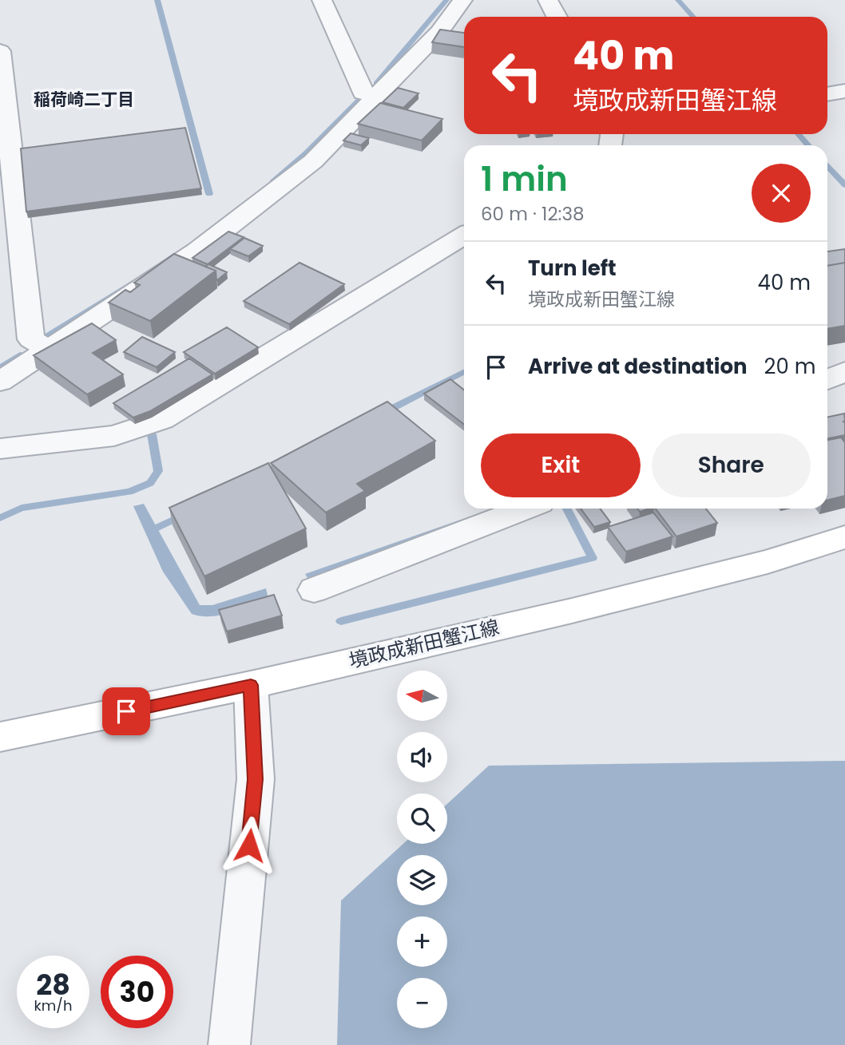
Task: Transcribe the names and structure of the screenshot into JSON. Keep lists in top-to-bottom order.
{
  "streets": {
    "main road": ["境政成新田蟹江線"]
  },
  "districts": ["稲荷崎二丁目"],
  "north": "left",
  "page": {
    "turn": ["40 m", "境政成新田蟹江線"],
    "heading": ["1 min", "60 m · 12:38"],
    "list": [
      {
        "name": "Turn left",
        "note": "境政成新田蟹江線",
        "value": "40 m"
      },
      {
        "name": "Arrive at destination",
        "value": "20 m"
      }
    ],
    "buttons": ["Exit", "Share"],
    "map_buttons": ["+", "−"],
    "speed": "28 km/h",
    "limit": "30"
  }
}
